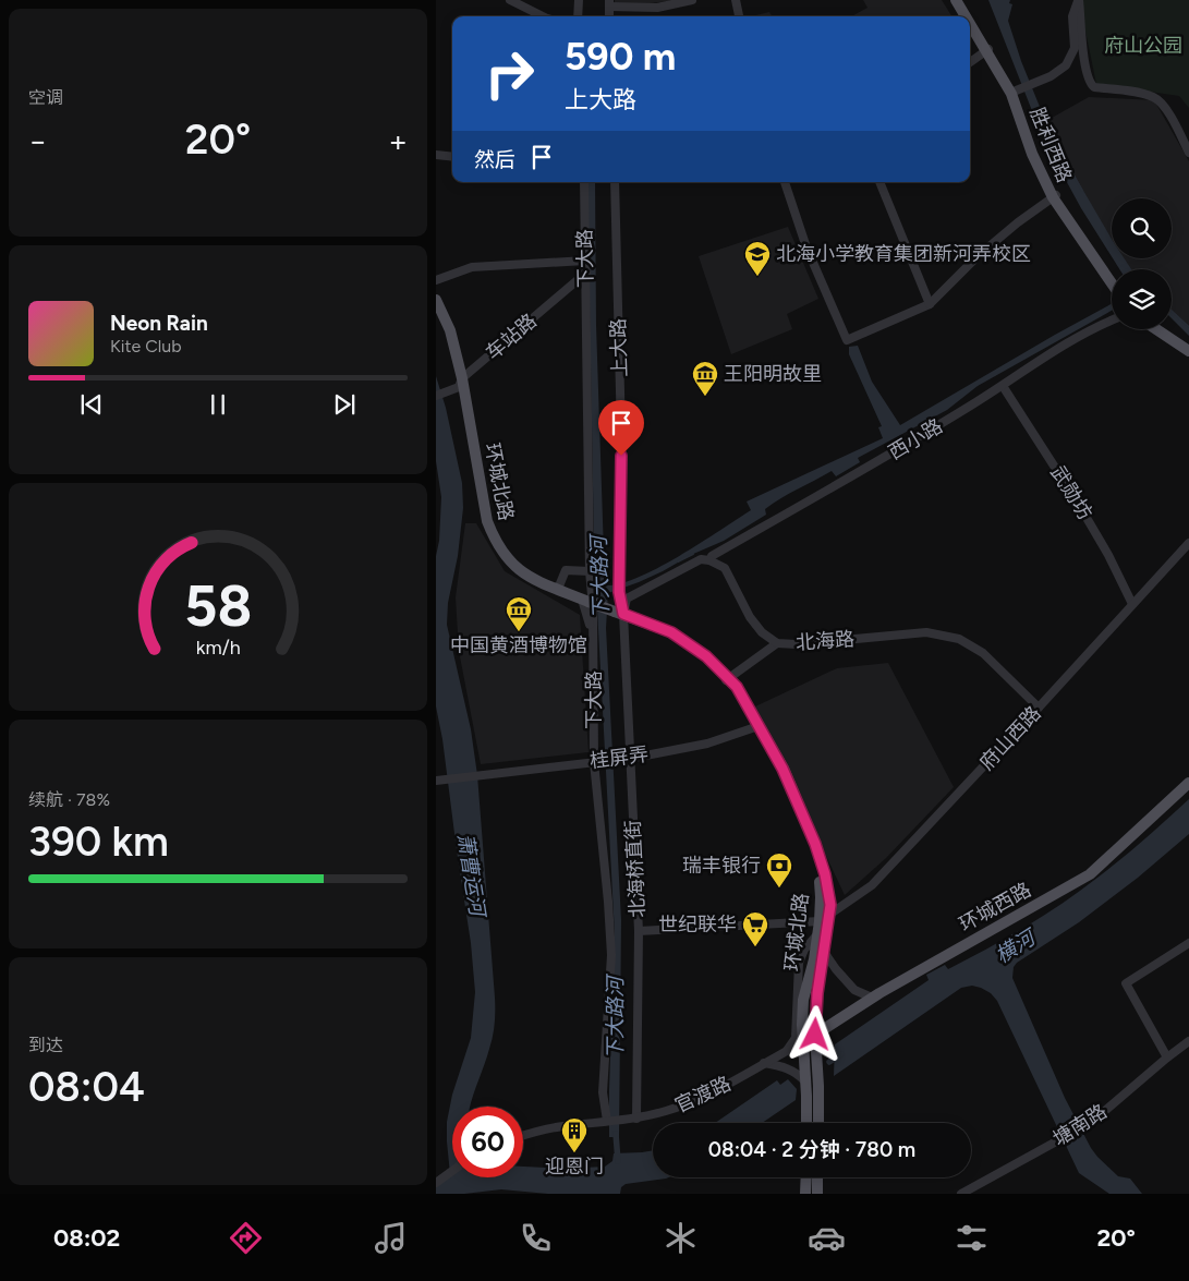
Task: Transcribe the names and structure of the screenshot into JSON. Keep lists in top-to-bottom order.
{
  "streets": {
    "main road": ["胜利西路", "环城北路", "环城西路"],
    "street": [
      "下大路",
      "车站路",
      "上大路",
      "西小路",
      "武勋坊",
      "北海路",
      "府山西路",
      "桂屏弄",
      "北海桥直街",
      "官渡路",
      "塘南路"
    ]
  },
  "crossings": [
    ["下大路", "车站路"],
    ["下大路", "桂屏弄"],
    ["下大路", "官渡路"],
    ["车站路", "环城北路"],
    ["上大路", "环城北路"],
    ["上大路", "北海桥直街"],
    ["西小路", "武勋坊"],
    ["西小路", "北海路"],
    ["环城北路", "府山西路"],
    ["环城北路", "桂屏弄"],
    ["环城北路", "北海桥直街"],
    ["环城北路", "环城西路"],
    ["环城北路", "官渡路"],
    ["武勋坊", "府山西路"],
    ["北海路", "府山西路"],
    ["桂屏弄", "北海桥直街"],
    ["北海桥直街", "官渡路"],
    ["环城西路", "官渡路"]
  ],
  "water": ["下大路河", "萧曹运河", "横河"],
  "parks": ["府山公园"],
  "places": {
    "school or university": ["北海小学教育集团新河弄校区"],
    "museum": ["王阳明故里", "中国黄酒博物馆"],
    "bank": ["瑞丰银行"],
    "supermarket": ["世纪联华"],
    "building": ["迎恩门"]
  },
  "page": {
    "tile": [
      "空调",
      ["续航 · 78%", "390 km"],
      ["到达", "08:04"]
    ],
    "turn": ["590 m", "上大路"],
    "heat": ["−", "20°", "+"],
    "then": "然后",
    "song": ["Neon Rain", "Kite Club"],
    "limit": "60",
    "trip": "08:04 · 2 分钟 · 780 m",
    "tabs": ["08:02", "20°"],
    "gauge": ["58", "km/h"]
  }
}
